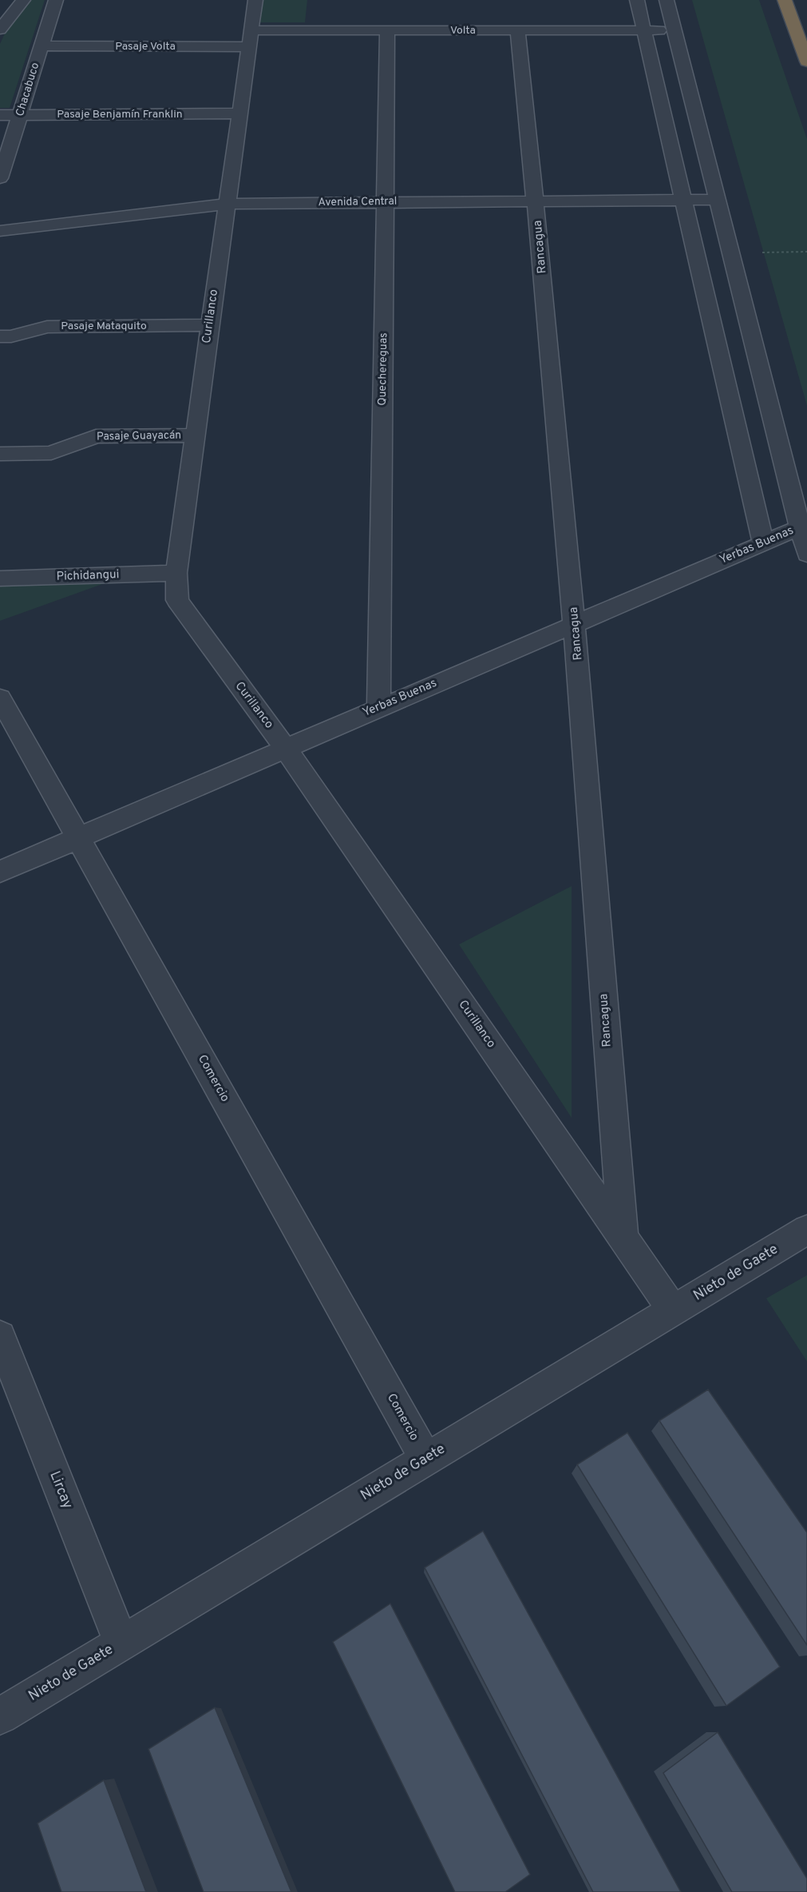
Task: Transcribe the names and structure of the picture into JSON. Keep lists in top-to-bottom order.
{
  "streets": {
    "street": [
      "Volta",
      "Pasaje Volta",
      "Chacabuco",
      "Pasaje Benjamín Franklin",
      "Avenida Central",
      "Rancagua",
      "Curillanco",
      "Pasaje Mataquito",
      "Quechereguas",
      "Pasaje Guayacán",
      "Yerbas Buenas",
      "Pichidangui",
      "Comercio",
      "Nieto de Gaete",
      "Lircay"
    ]
  },
  "crossings": [
    ["Volta", "Pasaje Volta"],
    ["Volta", "Rancagua"],
    ["Volta", "Curillanco"],
    ["Volta", "Quechereguas"],
    ["Pasaje Volta", "Chacabuco"],
    ["Pasaje Volta", "Curillanco"],
    ["Chacabuco", "Pasaje Benjamín Franklin"],
    ["Pasaje Benjamín Franklin", "Curillanco"],
    ["Avenida Central", "Rancagua"],
    ["Avenida Central", "Curillanco"],
    ["Avenida Central", "Quechereguas"],
    ["Rancagua", "Curillanco"],
    ["Rancagua", "Yerbas Buenas"],
    ["Curillanco", "Pasaje Mataquito"],
    ["Curillanco", "Pasaje Guayacán"],
    ["Curillanco", "Yerbas Buenas"],
    ["Curillanco", "Pichidangui"],
    ["Curillanco", "Nieto de Gaete"],
    ["Quechereguas", "Yerbas Buenas"],
    ["Yerbas Buenas", "Comercio"],
    ["Comercio", "Nieto de Gaete"],
    ["Nieto de Gaete", "Lircay"]
  ]
}
